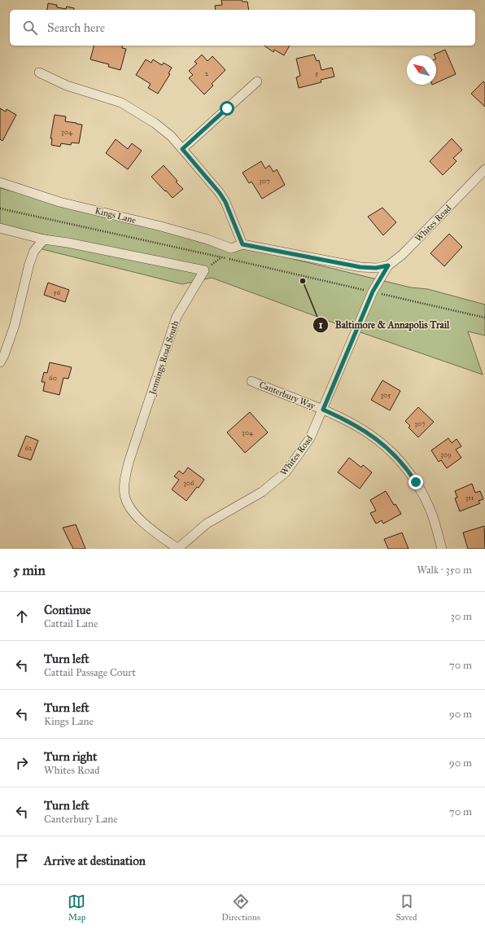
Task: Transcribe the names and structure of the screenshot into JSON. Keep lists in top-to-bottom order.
{
  "streets": {
    "street": [
      "Kings Lane",
      "Whites Road",
      "Jennings Road South",
      "Canterbury Way"
    ]
  },
  "crossings": [
    ["Whites Road", "Jennings Road South"],
    ["Whites Road", "Canterbury Way"]
  ],
  "places": ["Baltimore & Annapolis Trail"],
  "house_numbers": [
    "2",
    "5",
    "304",
    "307",
    "56",
    "60",
    "305",
    "307",
    "304",
    "62",
    "309",
    "306",
    "311"
  ],
  "north": "top left",
  "page": {
    "search": "Search here",
    "heading": ["5 min", "Walk · 350 m"],
    "list": [
      ["Continue", "Cattail Lane", "30 m"],
      ["Turn left", "Cattail Passage Court", "70 m"],
      ["Turn left", "Kings Lane", "90 m"],
      ["Turn right", "Whites Road", "90 m"],
      ["Turn left", "Canterbury Lane", "70 m"],
      "Arrive at destination"
    ],
    "nav": ["Map", "Directions", "Saved"]
  }
}
